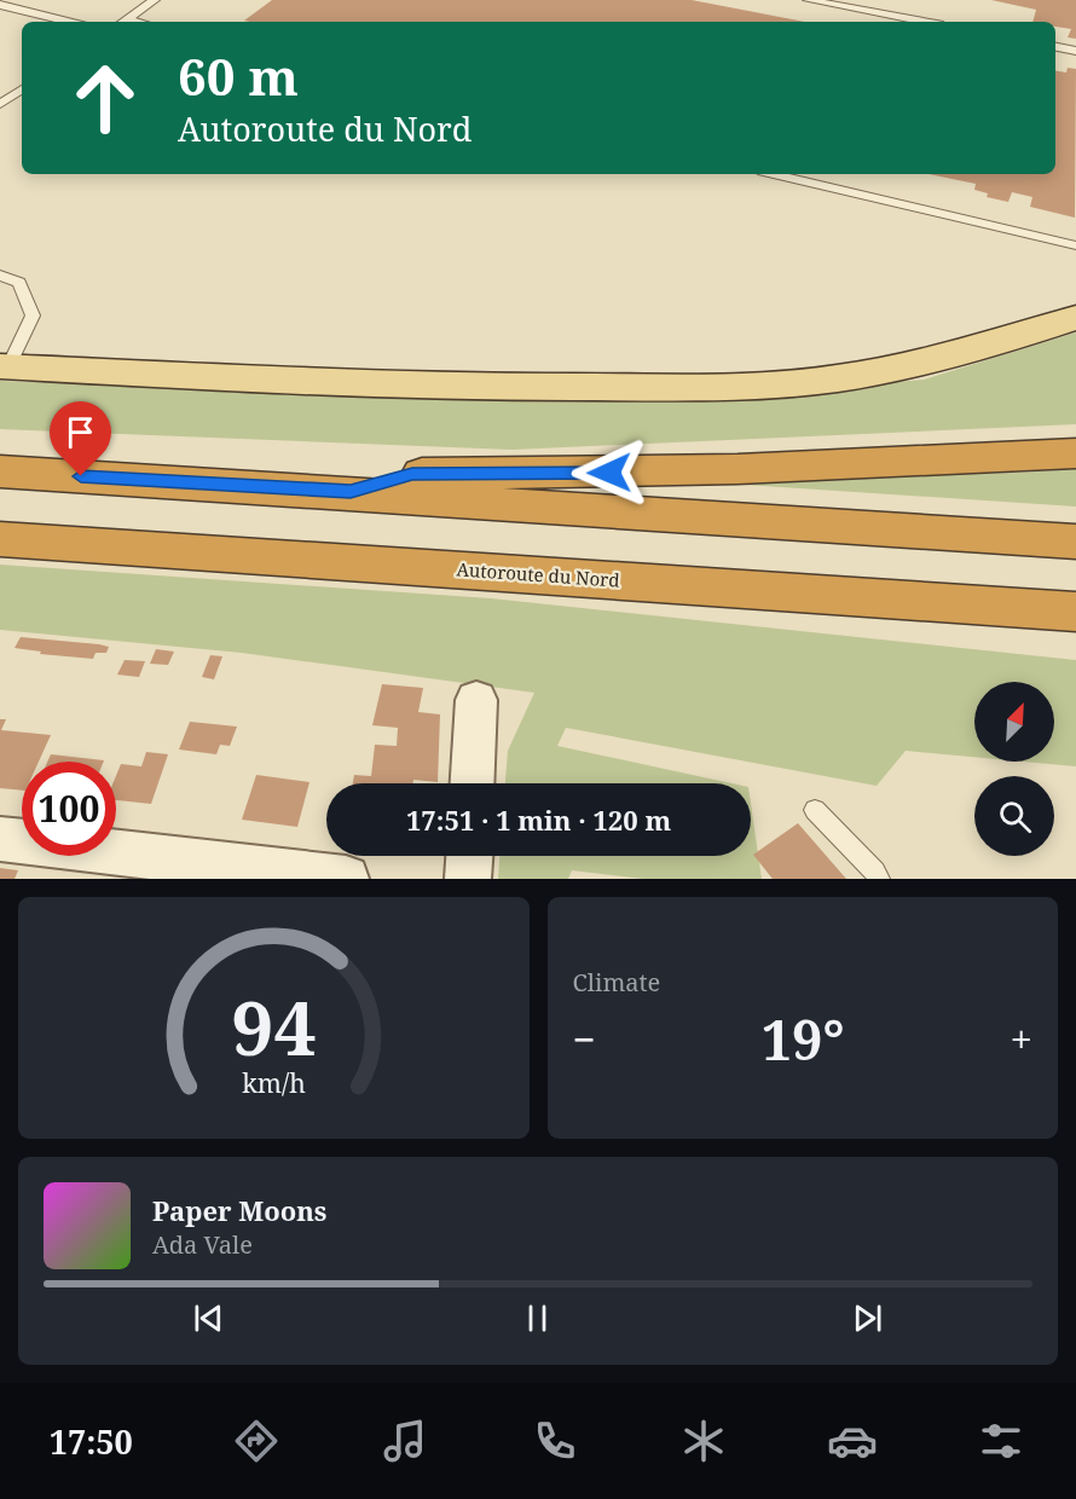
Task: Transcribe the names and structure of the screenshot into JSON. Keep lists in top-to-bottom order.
{
  "streets": {
    "highway": ["Autoroute du Nord"]
  },
  "north": "top right",
  "page": {
    "turn": ["60 m", "Autoroute du Nord"],
    "limit": "100",
    "trip": "17:51 · 1 min · 120 m",
    "tile": "Climate",
    "heat": ["−", "19°", "+"],
    "song": ["Paper Moons", "Ada Vale"],
    "tabs": "17:50",
    "gauge": ["94", "km/h"]
  }
}
